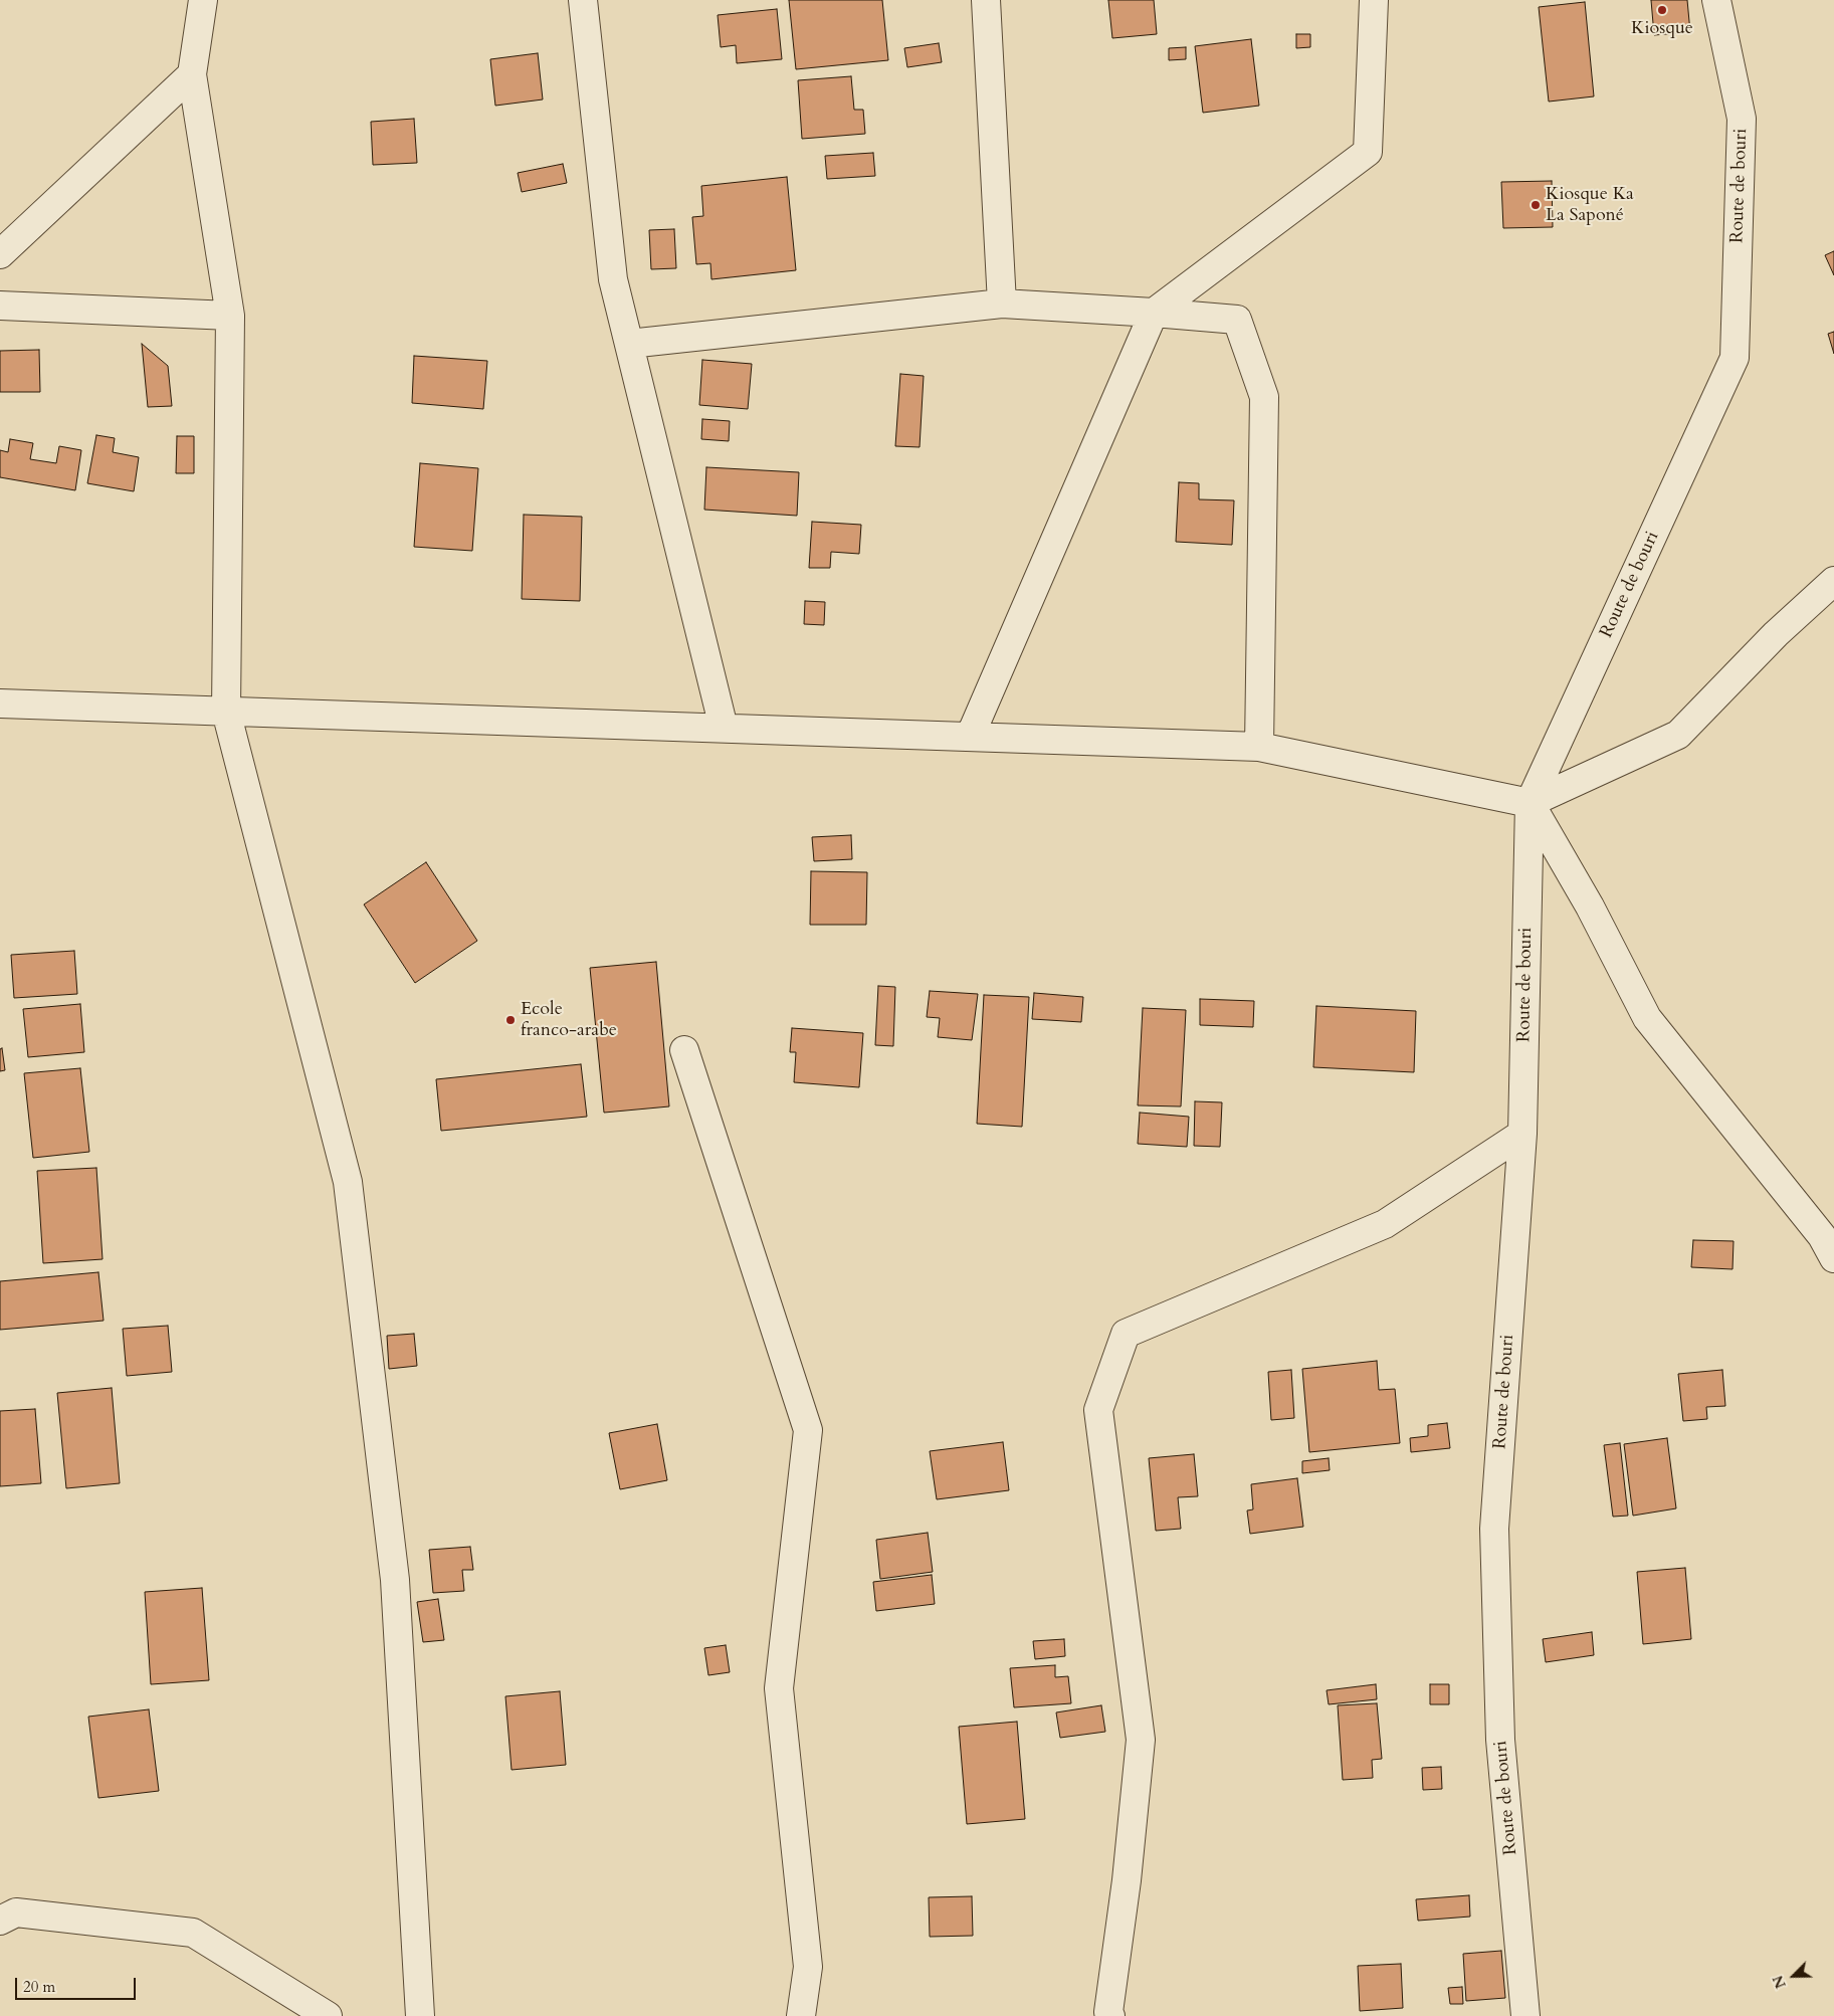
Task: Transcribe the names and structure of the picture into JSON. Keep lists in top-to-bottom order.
{
  "streets": {
    "street": ["Route de bouri"]
  },
  "places": ["Kiosque", "Kiosque Ka La Saponé", "Ecole franco-arabe"],
  "scale_bar": "20 m",
  "north": "bottom left"
}
